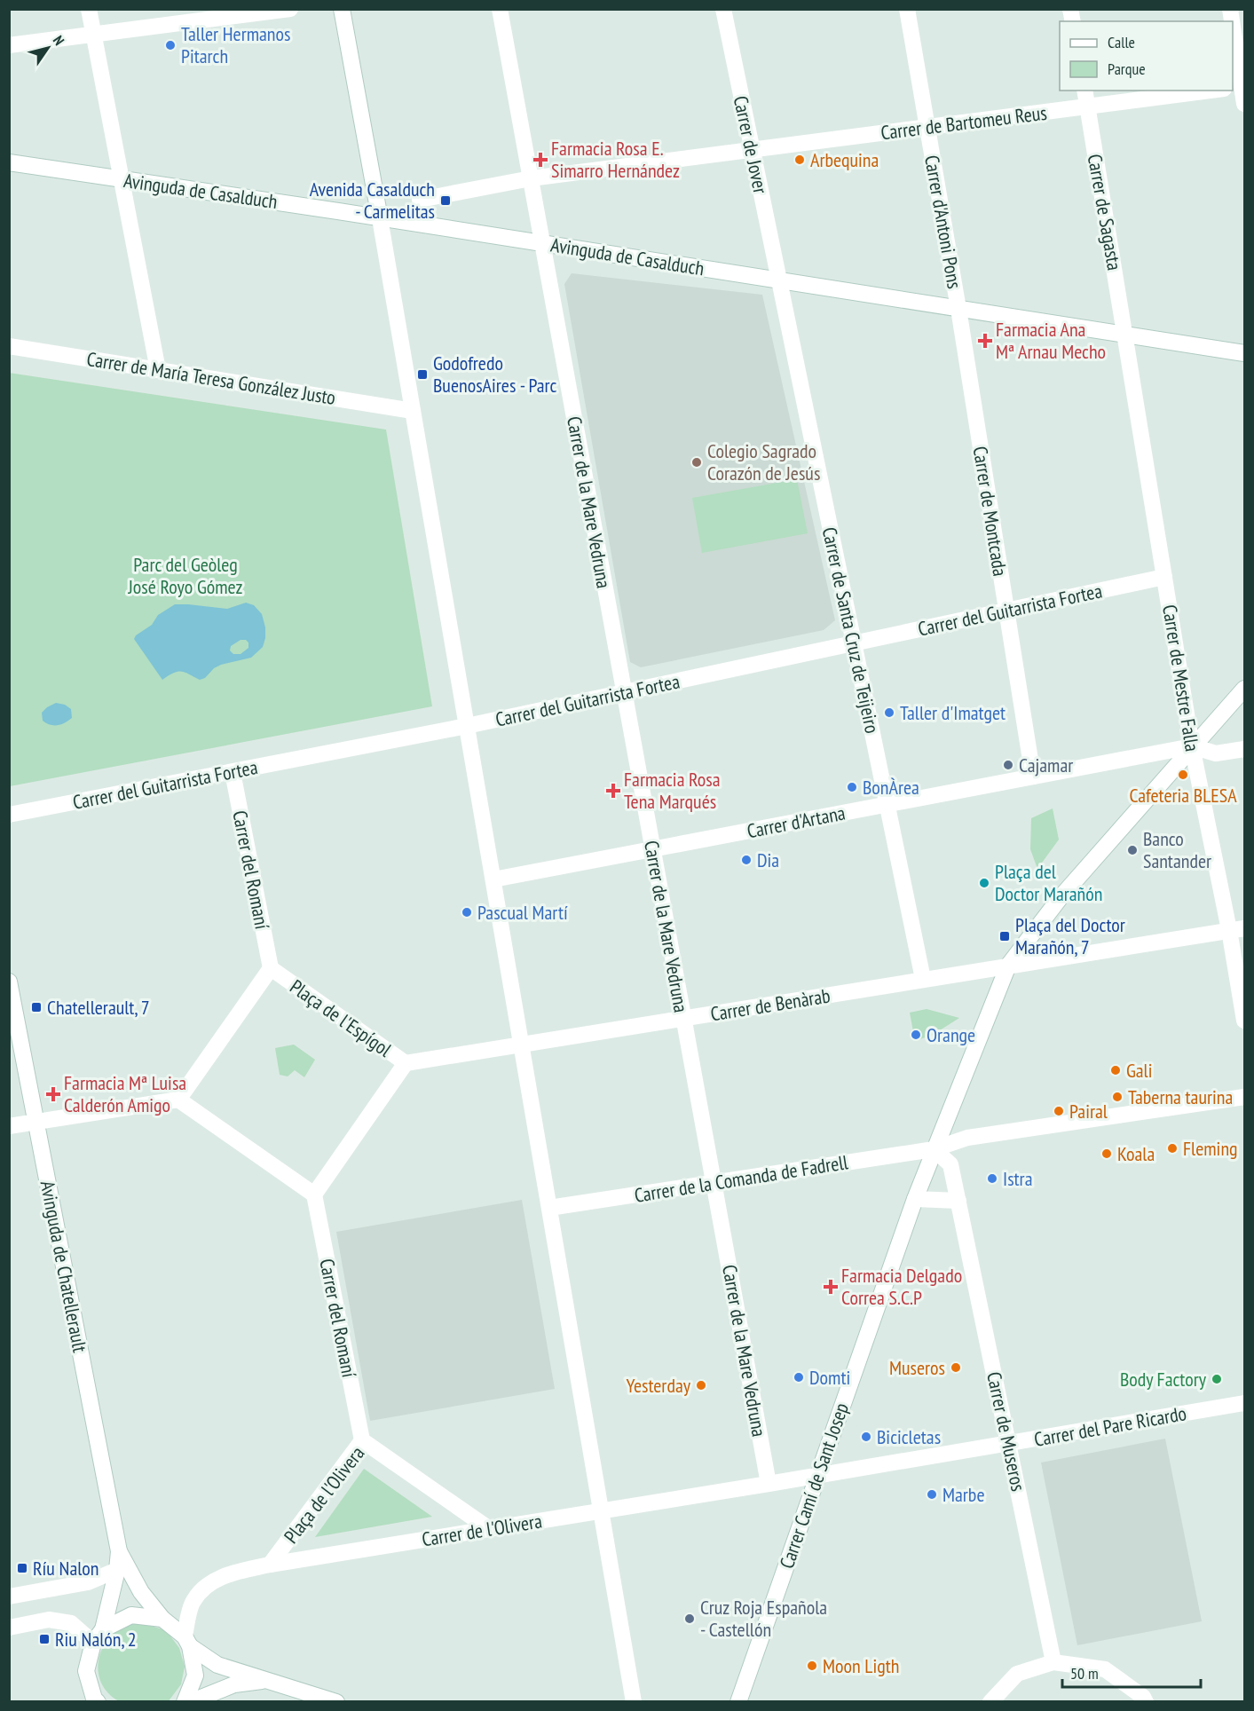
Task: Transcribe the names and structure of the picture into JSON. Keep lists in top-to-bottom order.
{
  "streets": {
    "street": [
      "Carrer de Bartomeu Reus",
      "Carrer de Jover",
      "Avinguda de Casalduch",
      "Carrer de Sagasta",
      "Carrer d'Antoni Pons",
      "Carrer de María Teresa González Justo",
      "Carrer de la Mare Vedruna",
      "Carrer de Montcada",
      "Carrer del Guitarrista Fortea",
      "Carrer de Santa Cruz de Teijeiro",
      "Carrer de Mestre Falla",
      "Carrer d'Artana",
      "Carrer del Romaní",
      "Carrer de Benàrab",
      "Plaça de l'Espígol",
      "Carrer de la Comanda de Fadrell",
      "Avinguda de Chatellerault",
      "Carrer del Pare Ricardo",
      "Carrer de Museros",
      "Carrer Camí de Sant Josep",
      "Plaça de l'Olivera",
      "Carrer de l'Olivera"
    ]
  },
  "crossings": [
    ["Carrer de Bartomeu Reus", "Carrer de Jover"],
    ["Carrer de Bartomeu Reus", "Carrer de Sagasta"],
    ["Carrer de Bartomeu Reus", "Carrer d'Antoni Pons"],
    ["Carrer de Bartomeu Reus", "Carrer de la Mare Vedruna"],
    ["Carrer de Jover", "Avinguda de Casalduch"],
    ["Carrer de Jover", "Carrer de Santa Cruz de Teijeiro"],
    ["Avinguda de Casalduch", "Carrer de Sagasta"],
    ["Avinguda de Casalduch", "Carrer d'Antoni Pons"],
    ["Avinguda de Casalduch", "Carrer de la Mare Vedruna"],
    ["Avinguda de Casalduch", "Carrer de Montcada"],
    ["Avinguda de Casalduch", "Carrer de Santa Cruz de Teijeiro"],
    ["Avinguda de Casalduch", "Carrer de Mestre Falla"],
    ["Carrer de Sagasta", "Carrer de Mestre Falla"],
    ["Carrer d'Antoni Pons", "Carrer de Montcada"],
    ["Carrer de la Mare Vedruna", "Carrer del Guitarrista Fortea"],
    ["Carrer de la Mare Vedruna", "Carrer d'Artana"],
    ["Carrer de la Mare Vedruna", "Carrer de Benàrab"],
    ["Carrer de la Mare Vedruna", "Carrer de la Comanda de Fadrell"],
    ["Carrer de la Mare Vedruna", "Carrer de l'Olivera"],
    ["Carrer de Montcada", "Carrer del Guitarrista Fortea"],
    ["Carrer de Montcada", "Carrer d'Artana"],
    ["Carrer del Guitarrista Fortea", "Carrer de Santa Cruz de Teijeiro"],
    ["Carrer del Guitarrista Fortea", "Carrer de Mestre Falla"],
    ["Carrer del Guitarrista Fortea", "Carrer del Romaní"],
    ["Carrer de Santa Cruz de Teijeiro", "Carrer d'Artana"],
    ["Carrer de Santa Cruz de Teijeiro", "Carrer de Benàrab"],
    ["Carrer de Mestre Falla", "Carrer d'Artana"],
    ["Carrer del Romaní", "Plaça de l'Espígol"],
    ["Carrer del Romaní", "Plaça de l'Olivera"],
    ["Carrer de Benàrab", "Plaça de l'Espígol"],
    ["Carrer de la Comanda de Fadrell", "Carrer de Museros"],
    ["Carrer de la Comanda de Fadrell", "Carrer Camí de Sant Josep"],
    ["Avinguda de Chatellerault", "Carrer de l'Olivera"],
    ["Carrer del Pare Ricardo", "Carrer de Museros"],
    ["Carrer del Pare Ricardo", "Carrer Camí de Sant Josep"],
    ["Carrer del Pare Ricardo", "Carrer de l'Olivera"],
    ["Carrer de Museros", "Carrer Camí de Sant Josep"],
    ["Carrer Camí de Sant Josep", "Carrer de l'Olivera"],
    ["Plaça de l'Olivera", "Carrer de l'Olivera"]
  ],
  "parks": ["Parc del Geòleg José Royo Gómez"],
  "places": {
    "other": [
      "Taller Hermanos Pitarch",
      "Arbequina",
      "Colegio Sagrado Corazón de Jesús",
      "Taller d'Imatget",
      "Cajamar",
      "Cafeteria BLESA",
      "BonÀrea",
      "Banco Santander",
      "Dia",
      "Plaça del Doctor Marañón",
      "Pascual Martí",
      "Orange",
      "Gali",
      "Taberna taurina",
      "Pairal",
      "Fleming",
      "Koala",
      "Istra",
      "Museros",
      "Domti",
      "Body Factory",
      "Yesterday",
      "Bicicletas",
      "Marbe",
      "Cruz Roja Española - Castellón",
      "Moon Ligth"
    ],
    "health": [
      "Farmacia Rosa E. Simarro Hernández",
      "Farmacia Ana Mª Arnau Mecho",
      "Farmacia Rosa Tena Marqués",
      "Farmacia Mª Luisa Calderón Amigo",
      "Farmacia Delgado Correa S.C.P"
    ],
    "transit": [
      "Avenida Casalduch - Carmelitas",
      "Godofredo BuenosAires - Parc",
      "Plaça del Doctor Marañón, 7",
      "Chatellerault, 7",
      "Ríu Nalon",
      "Riu Nalón, 2"
    ]
  },
  "legend": ["Calle", "Parque"],
  "scale_bar": "50 m",
  "north": "top right"
}
